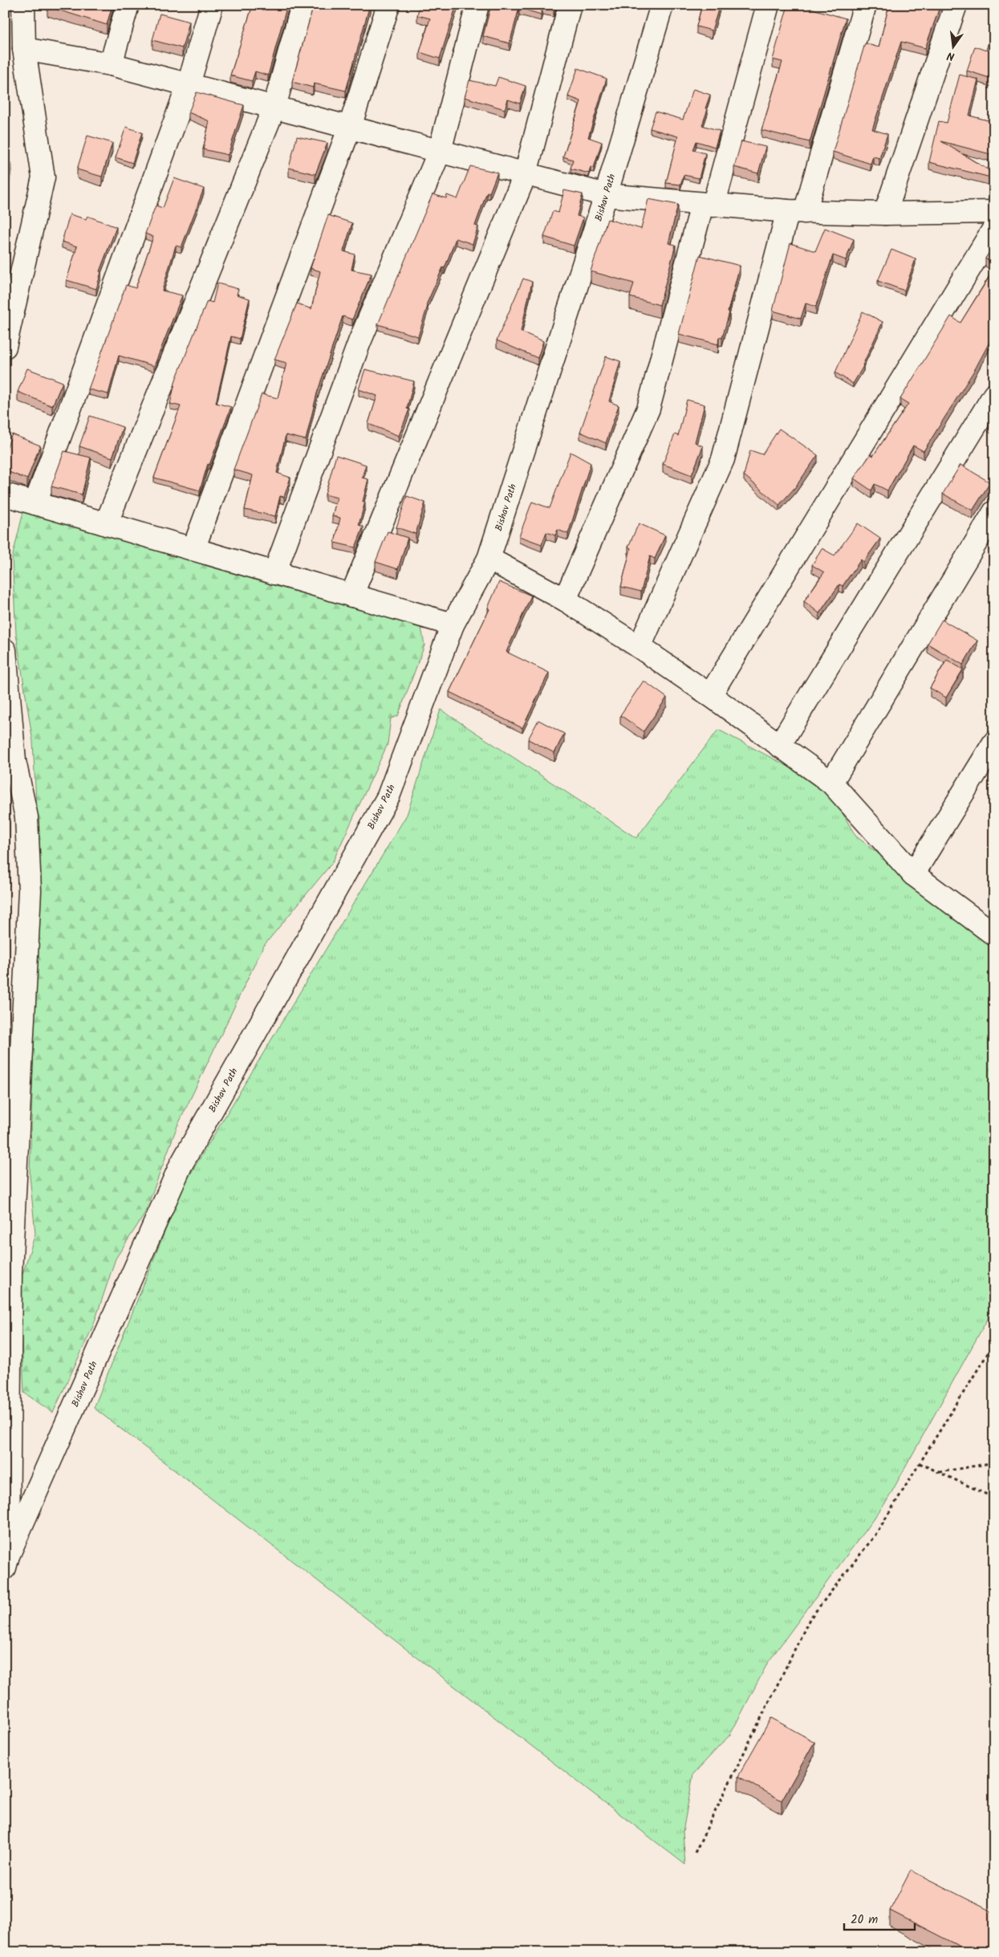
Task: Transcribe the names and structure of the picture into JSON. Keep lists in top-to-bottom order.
{
  "streets": {
    "street": ["Bishav Path"]
  },
  "scale_bar": "20 m",
  "north": "bottom"
}
